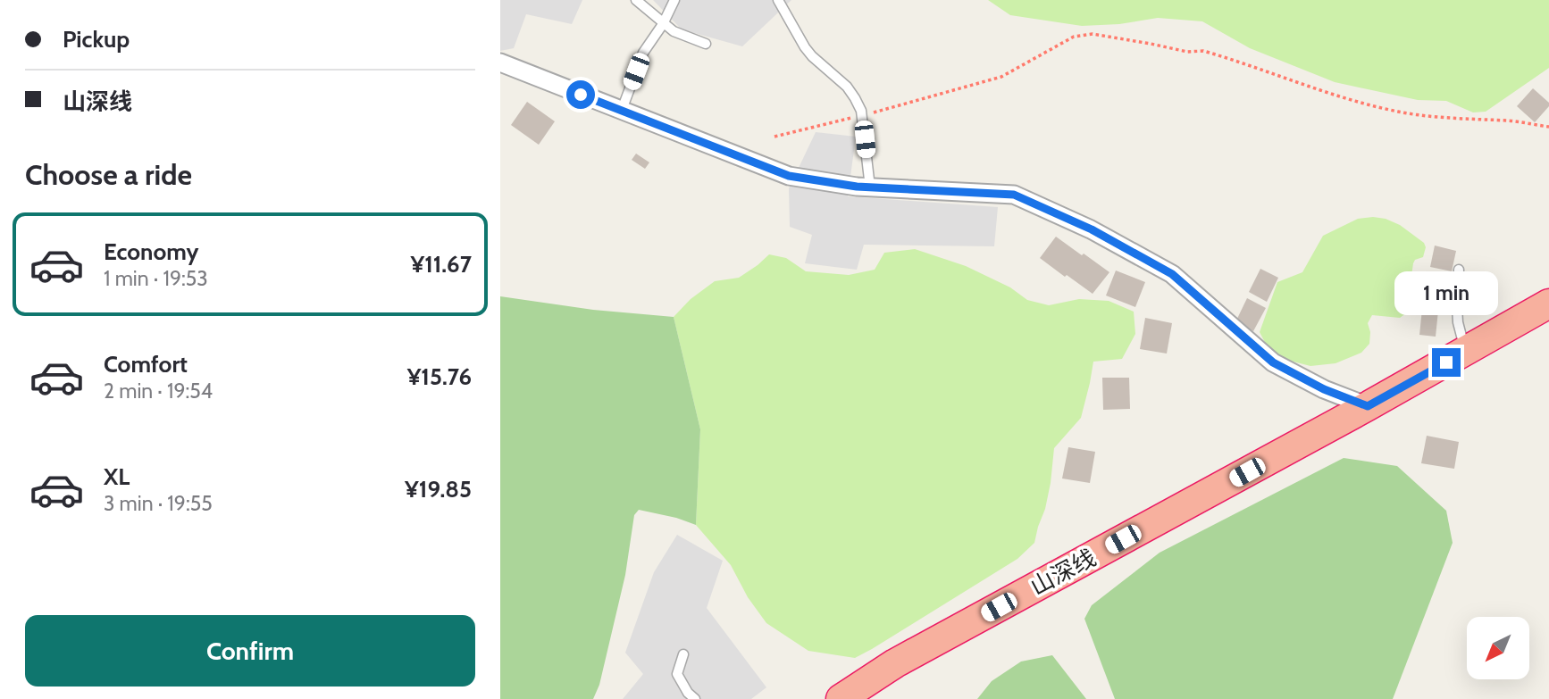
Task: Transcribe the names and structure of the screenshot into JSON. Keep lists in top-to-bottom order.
{
  "streets": {
    "highway": ["山深线"]
  },
  "north": "bottom left",
  "page": {
    "banner": ["Pickup", "山深线"],
    "heading": "Choose a ride",
    "list": [
      {
        "name": "Economy",
        "note": "1 min · 19:53",
        "value": "¥11.67"
      },
      {
        "name": "Comfort",
        "note": "2 min · 19:54",
        "value": "¥15.76"
      },
      {
        "name": "XL",
        "note": "3 min · 19:55",
        "value": "¥19.85"
      }
    ],
    "bubble": "1 min",
    "buttons": "Confirm"
  }
}
